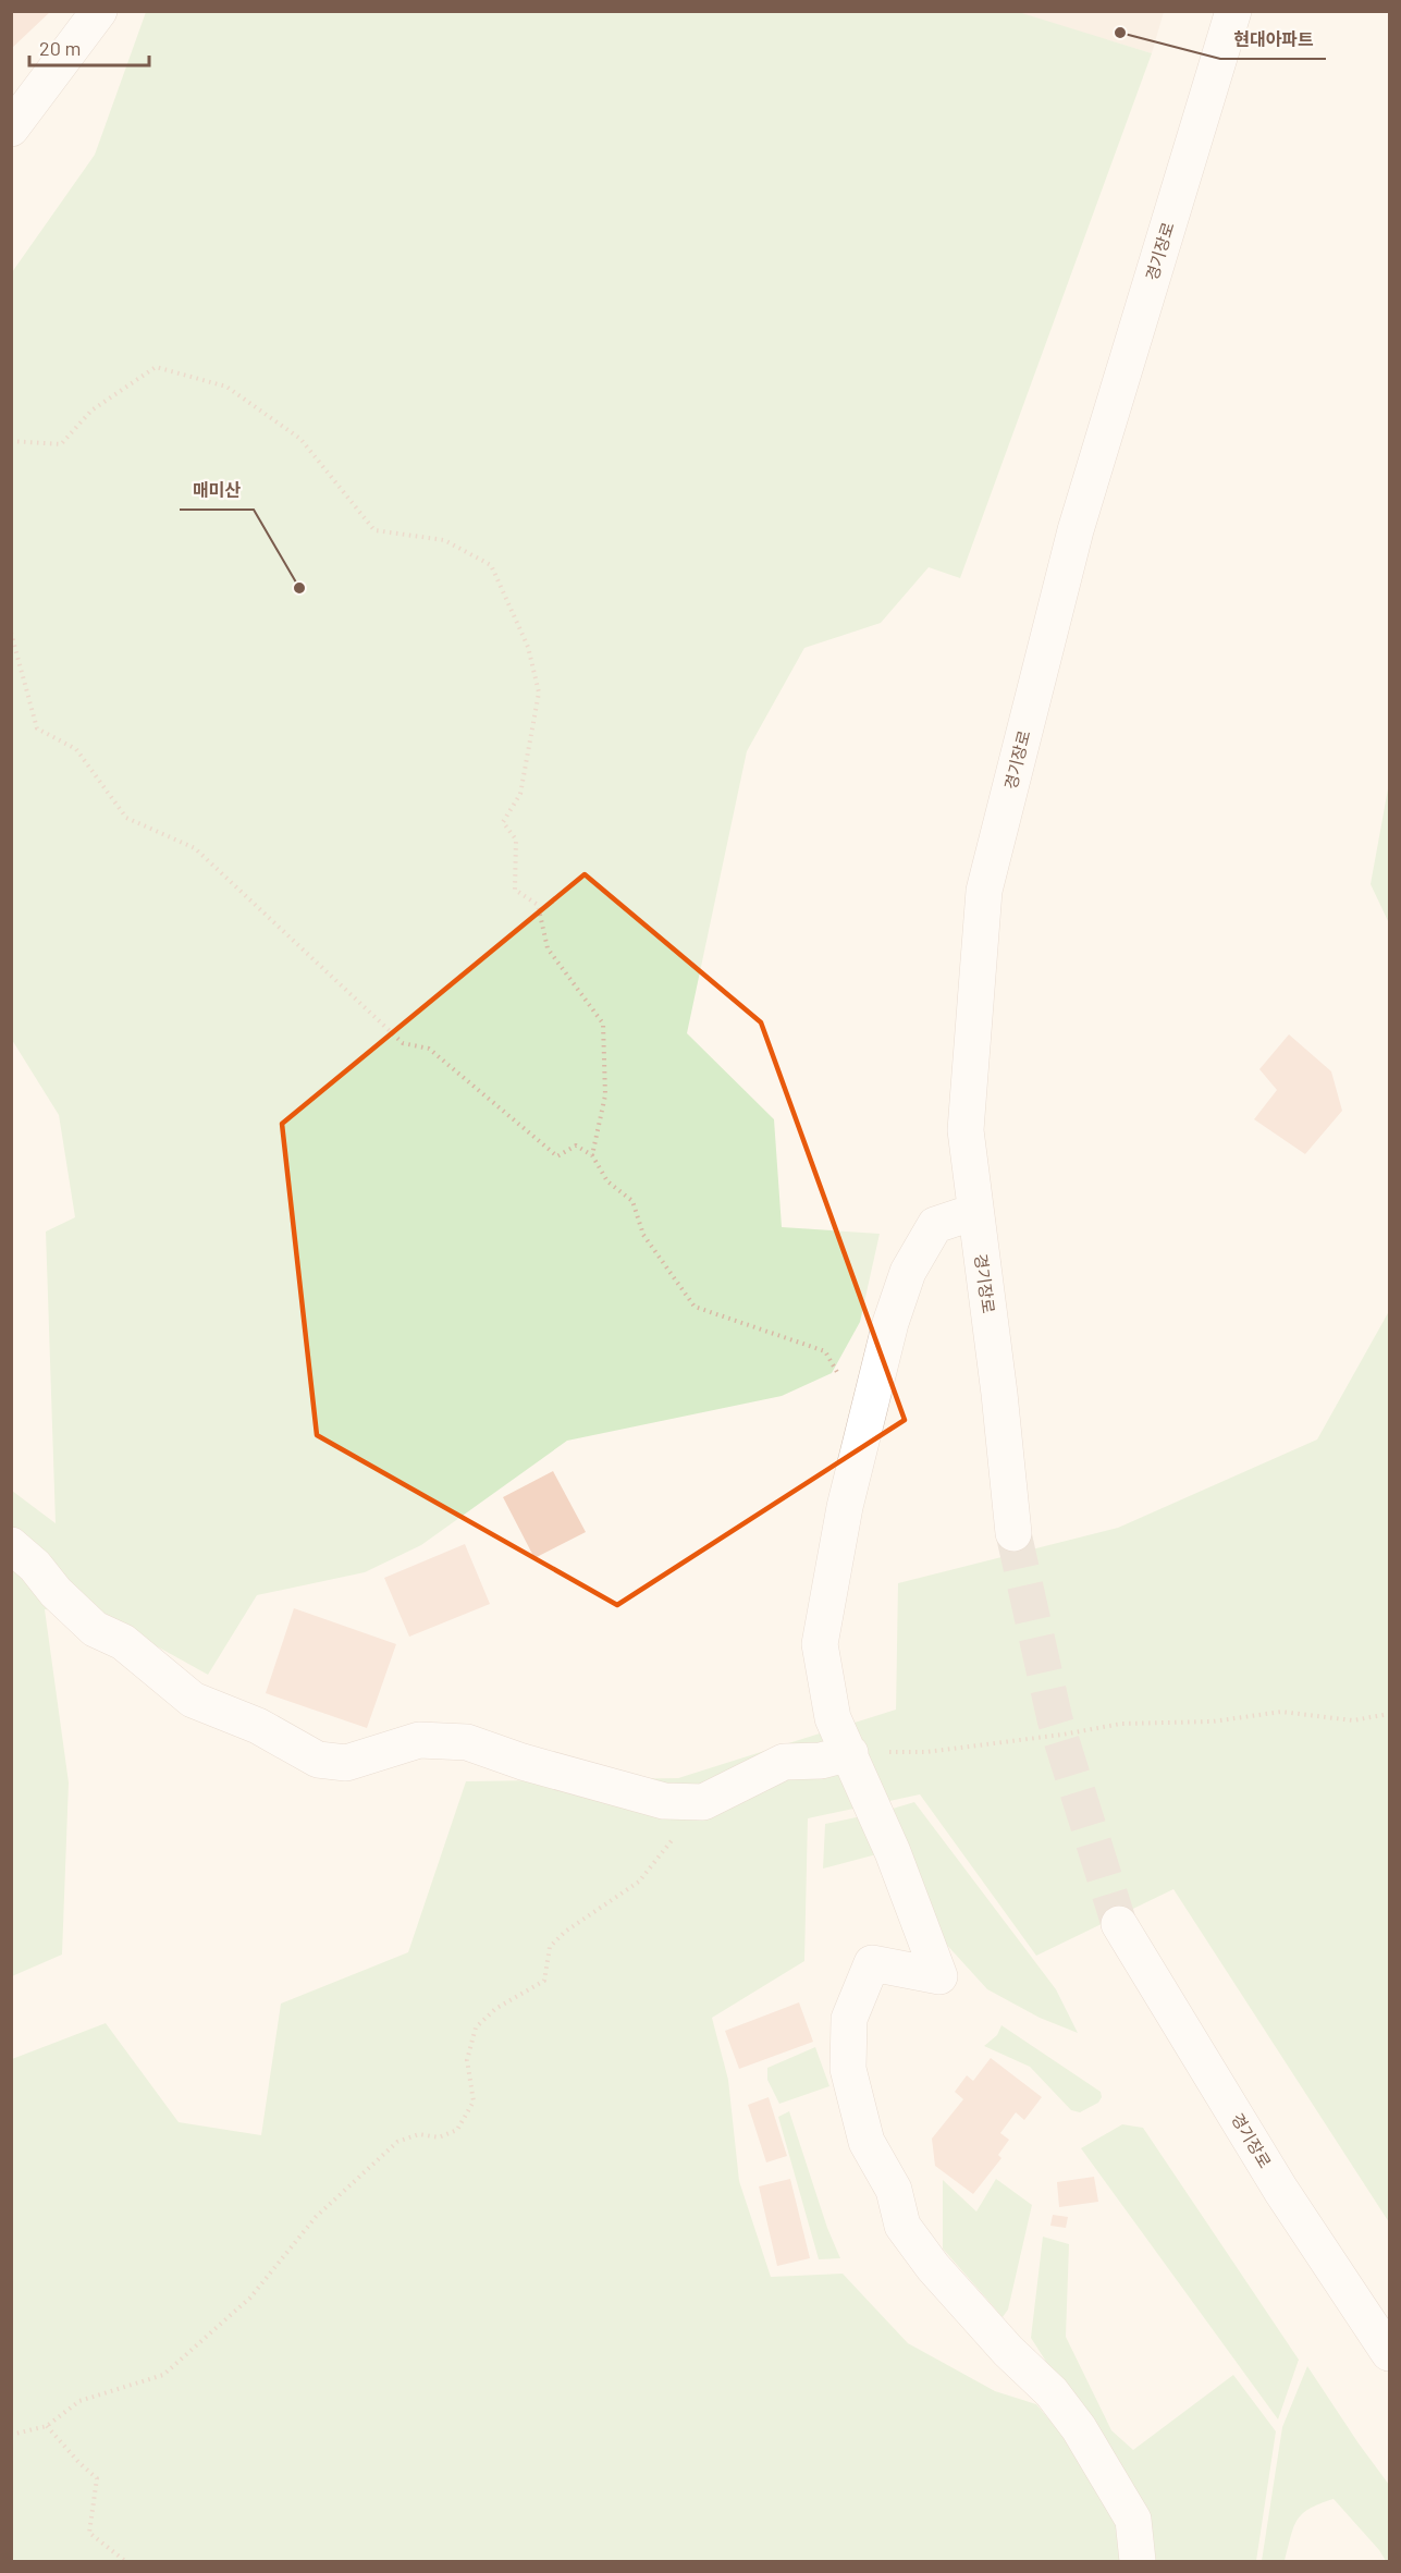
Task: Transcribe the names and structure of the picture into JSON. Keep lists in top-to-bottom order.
{
  "streets": {
    "street": ["경기장로"]
  },
  "places": ["현대아파트", "매미산"],
  "scale_bar": "20 m"
}
